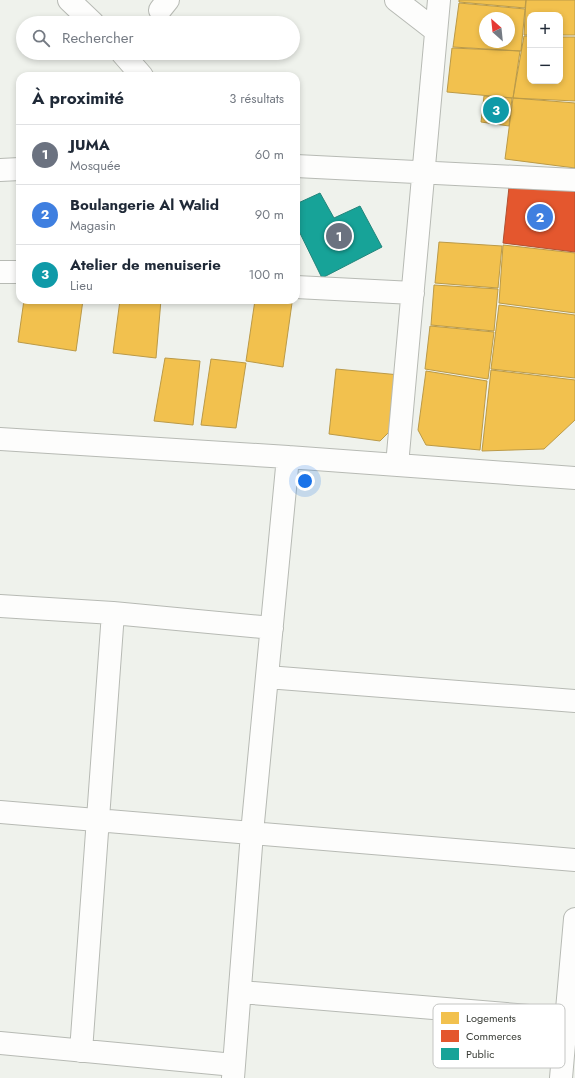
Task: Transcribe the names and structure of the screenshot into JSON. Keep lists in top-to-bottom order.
{
  "legend": ["Logements", "Commerces", "Public"],
  "north": "top left",
  "page": {
    "map_buttons": ["+", "−"],
    "search": "Rechercher",
    "heading": ["À proximité", "3 résultats"],
    "pins": ["3", "2", "1"],
    "list": [
      {
        "mark": "1",
        "name": "JUMA",
        "note": "Mosquée",
        "value": "60 m"
      },
      {
        "mark": "2",
        "name": "Boulangerie Al Walid",
        "note": "Magasin",
        "value": "90 m"
      },
      {
        "mark": "3",
        "name": "Atelier de menuiserie",
        "note": "Lieu",
        "value": "100 m"
      }
    ]
  }
}
